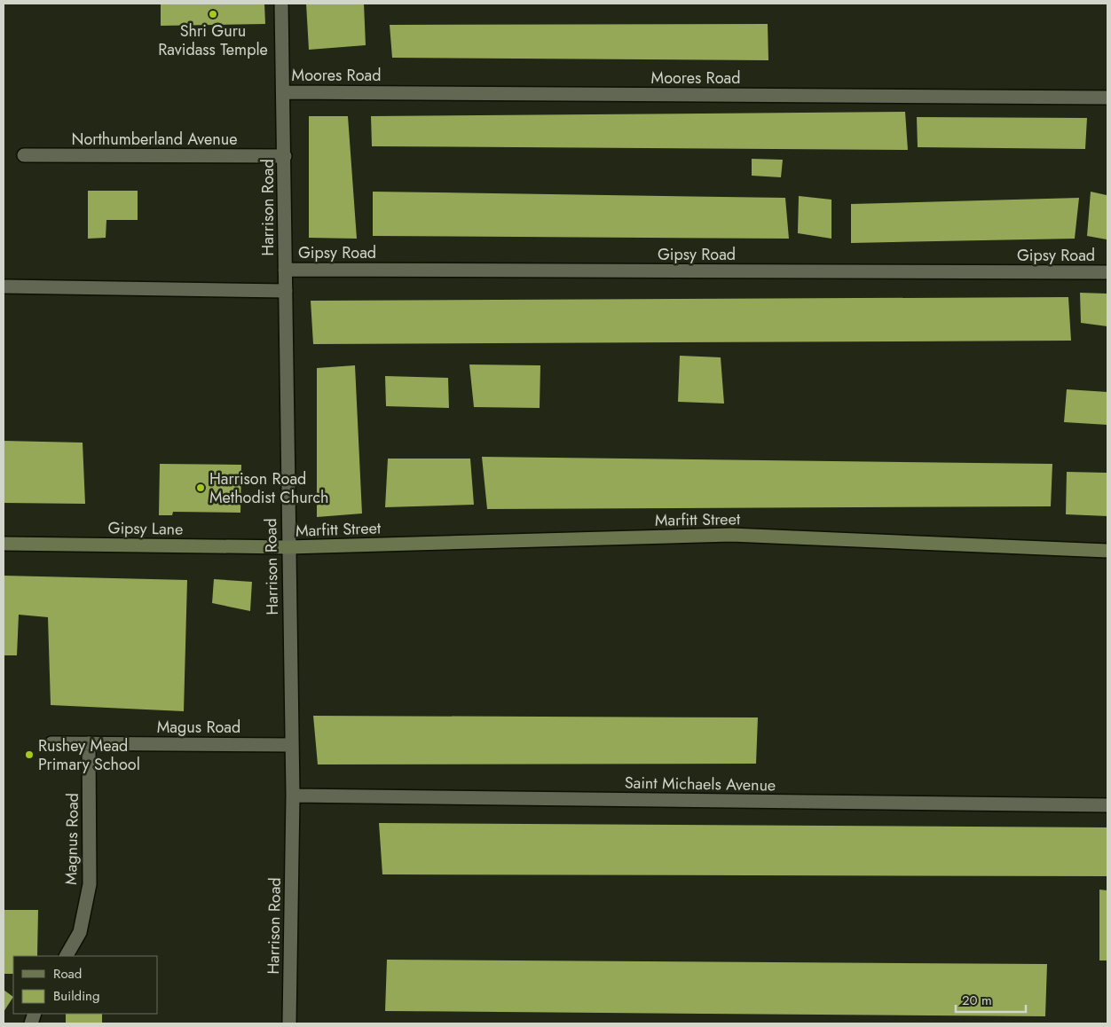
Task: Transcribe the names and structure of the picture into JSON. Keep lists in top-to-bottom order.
{
  "streets": {
    "street": [
      "Moores Road",
      "Northumberland Avenue",
      "Harrison Road",
      "Gipsy Road",
      "Marfitt Street",
      "Gipsy Lane",
      "Magus Road",
      "Saint Michaels Avenue",
      "Magnus Road"
    ]
  },
  "crossings": [
    ["Moores Road", "Harrison Road"],
    ["Northumberland Avenue", "Harrison Road"],
    ["Harrison Road", "Gipsy Road"],
    ["Harrison Road", "Marfitt Street"],
    ["Harrison Road", "Gipsy Lane"],
    ["Harrison Road", "Magus Road"],
    ["Harrison Road", "Saint Michaels Avenue"],
    ["Marfitt Street", "Gipsy Lane"],
    ["Magus Road", "Magnus Road"]
  ],
  "places": ["Shri Guru Ravidass Temple", "Harrison Road Methodist Church", "Rushey Mead Primary School"],
  "legend": ["Road", "Building"],
  "scale_bar": "20 m"
}
